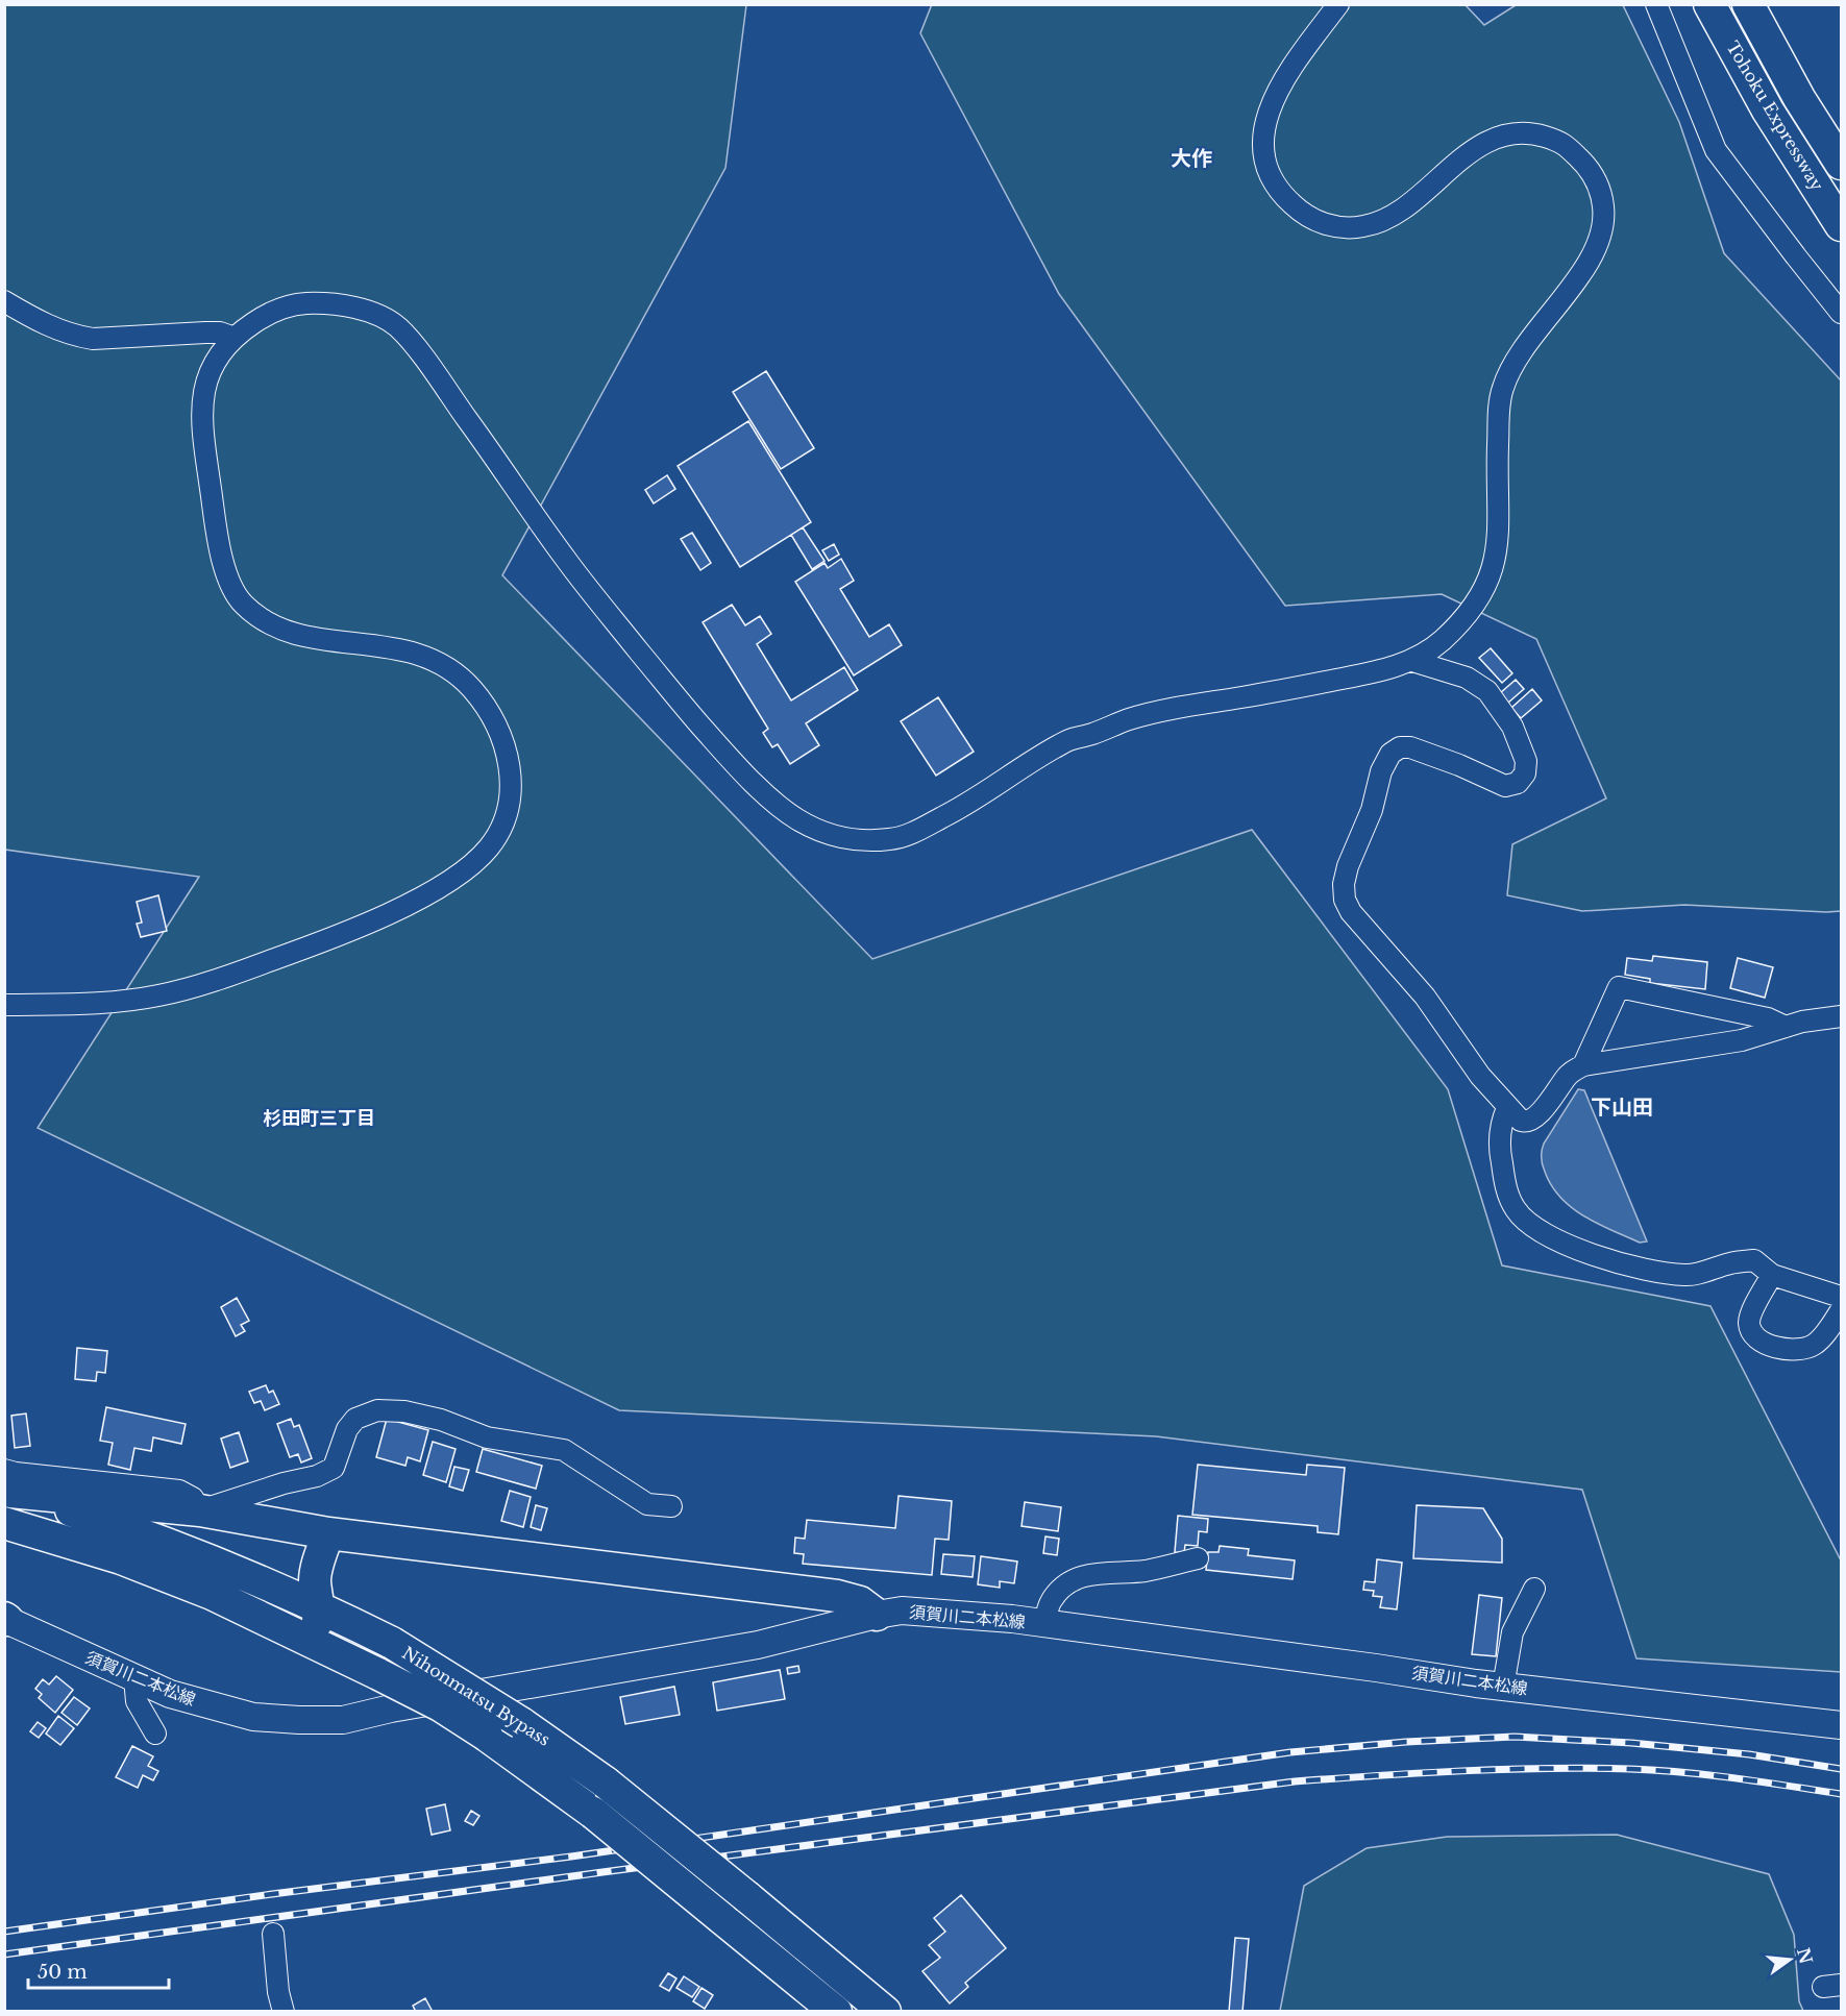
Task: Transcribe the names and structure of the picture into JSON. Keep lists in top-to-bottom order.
{
  "streets": {
    "highway": ["Tohoku Expressway", "Nihonmatsu Bypass"],
    "main road": ["須賀川二本松線"]
  },
  "districts": ["大作", "下山田", "杉田町三丁目"],
  "scale_bar": "50 m",
  "north": "right"
}
